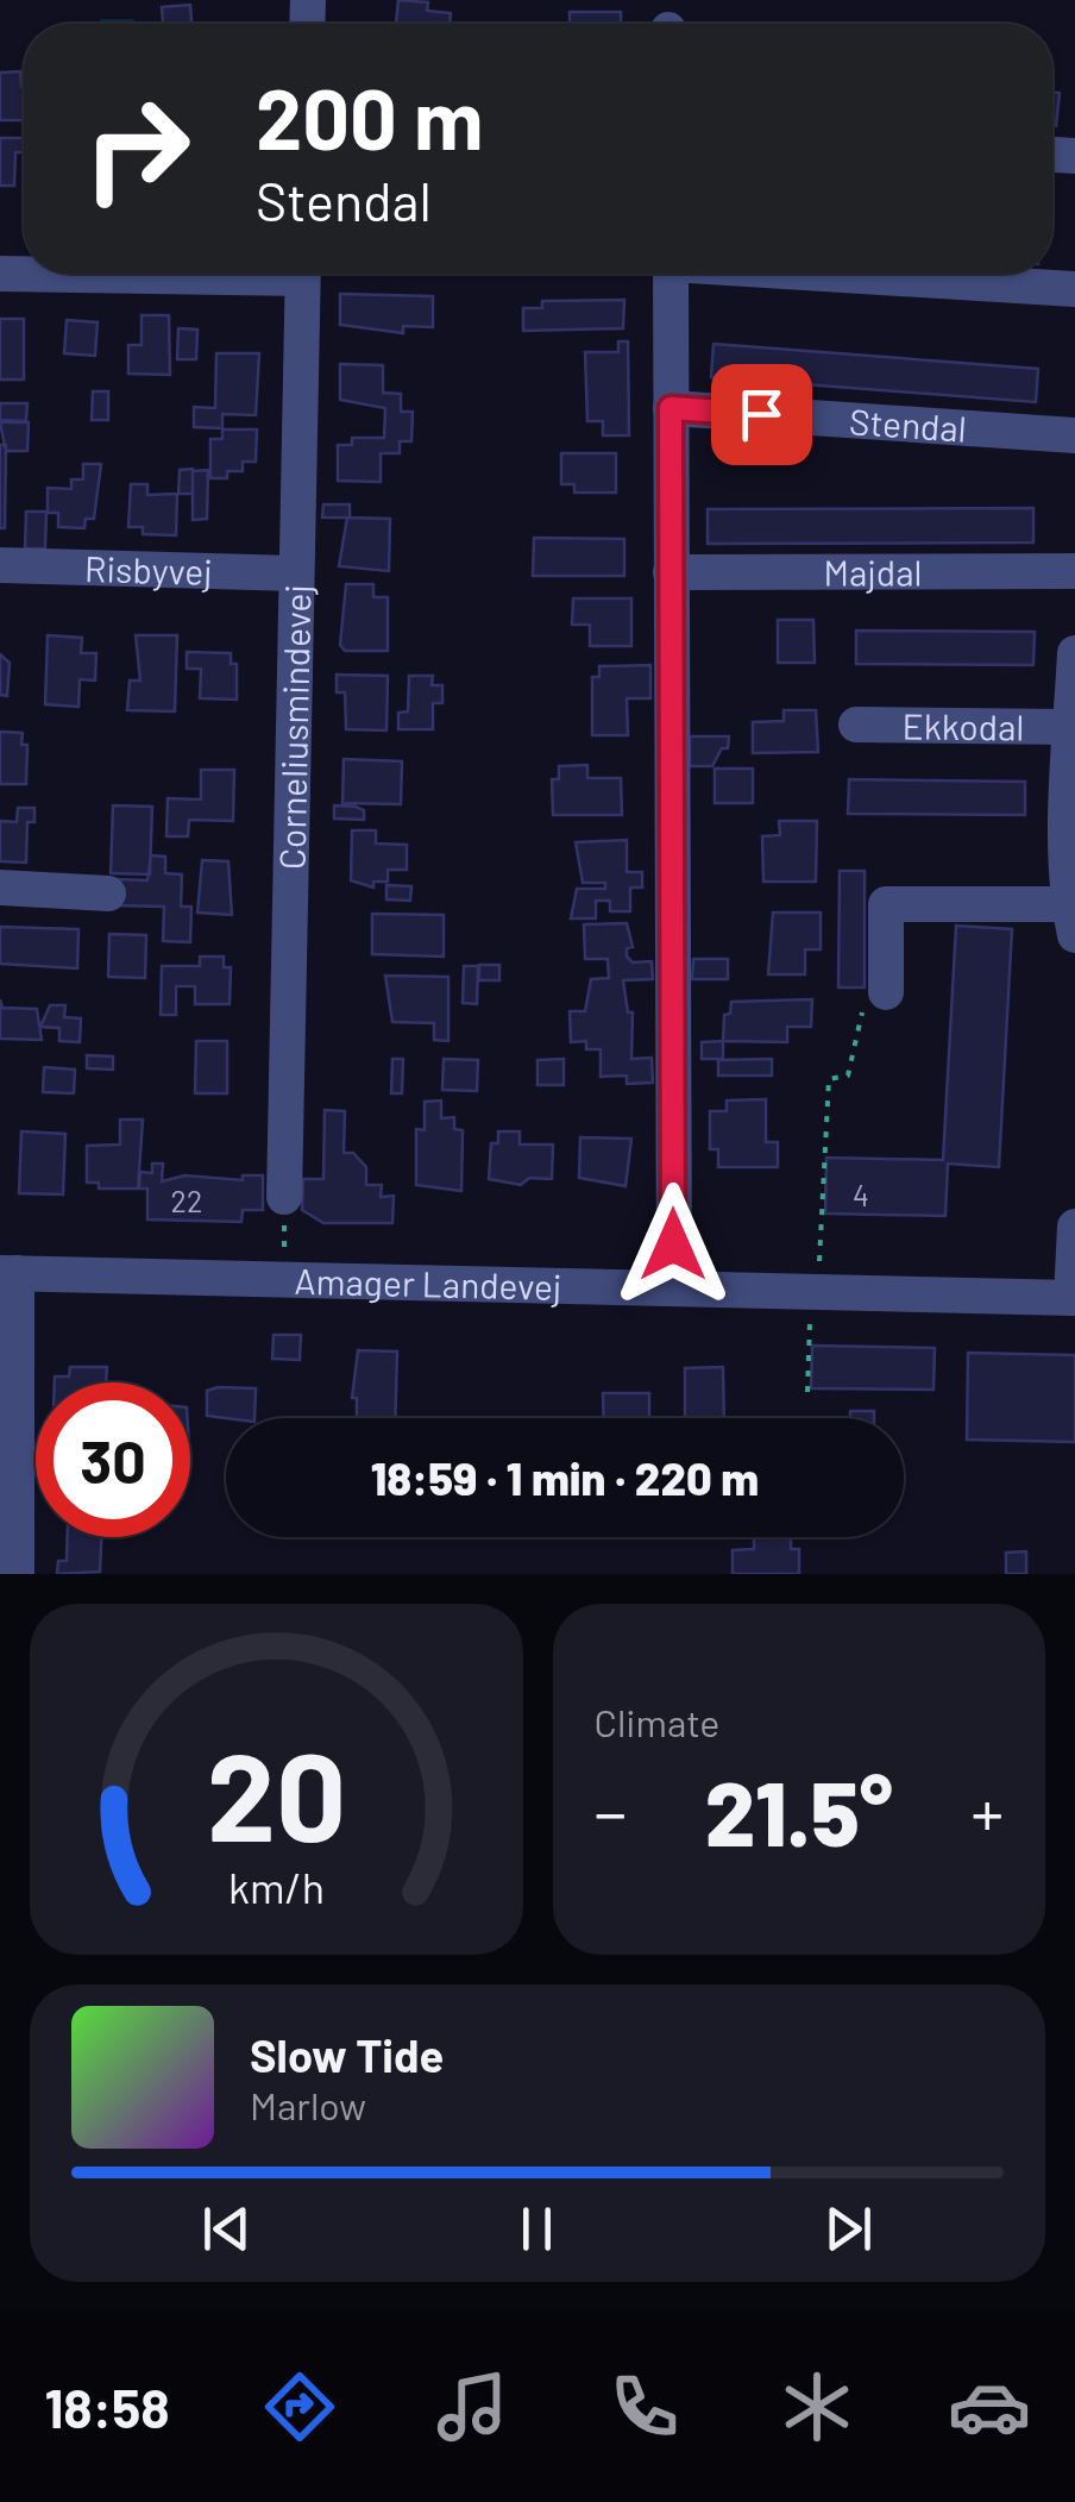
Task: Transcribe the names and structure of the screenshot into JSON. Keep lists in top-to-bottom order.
{
  "streets": {
    "street": [
      "Stendal",
      "Risbyvej",
      "Majdal",
      "Ekkodal",
      "Corneliusmindevej",
      "Amager Landevej"
    ]
  },
  "crossings": [
    ["Risbyvej", "Corneliusmindevej"]
  ],
  "house_numbers": ["4", "22"],
  "page": {
    "turn": ["200 m", "Stendal"],
    "limit": "30",
    "trip": "18:59 · 1 min · 220 m",
    "tile": "Climate",
    "heat": ["−", "21.5°", "+"],
    "song": ["Slow Tide", "Marlow"],
    "tabs": "18:58",
    "gauge": ["20", "km/h"]
  }
}
